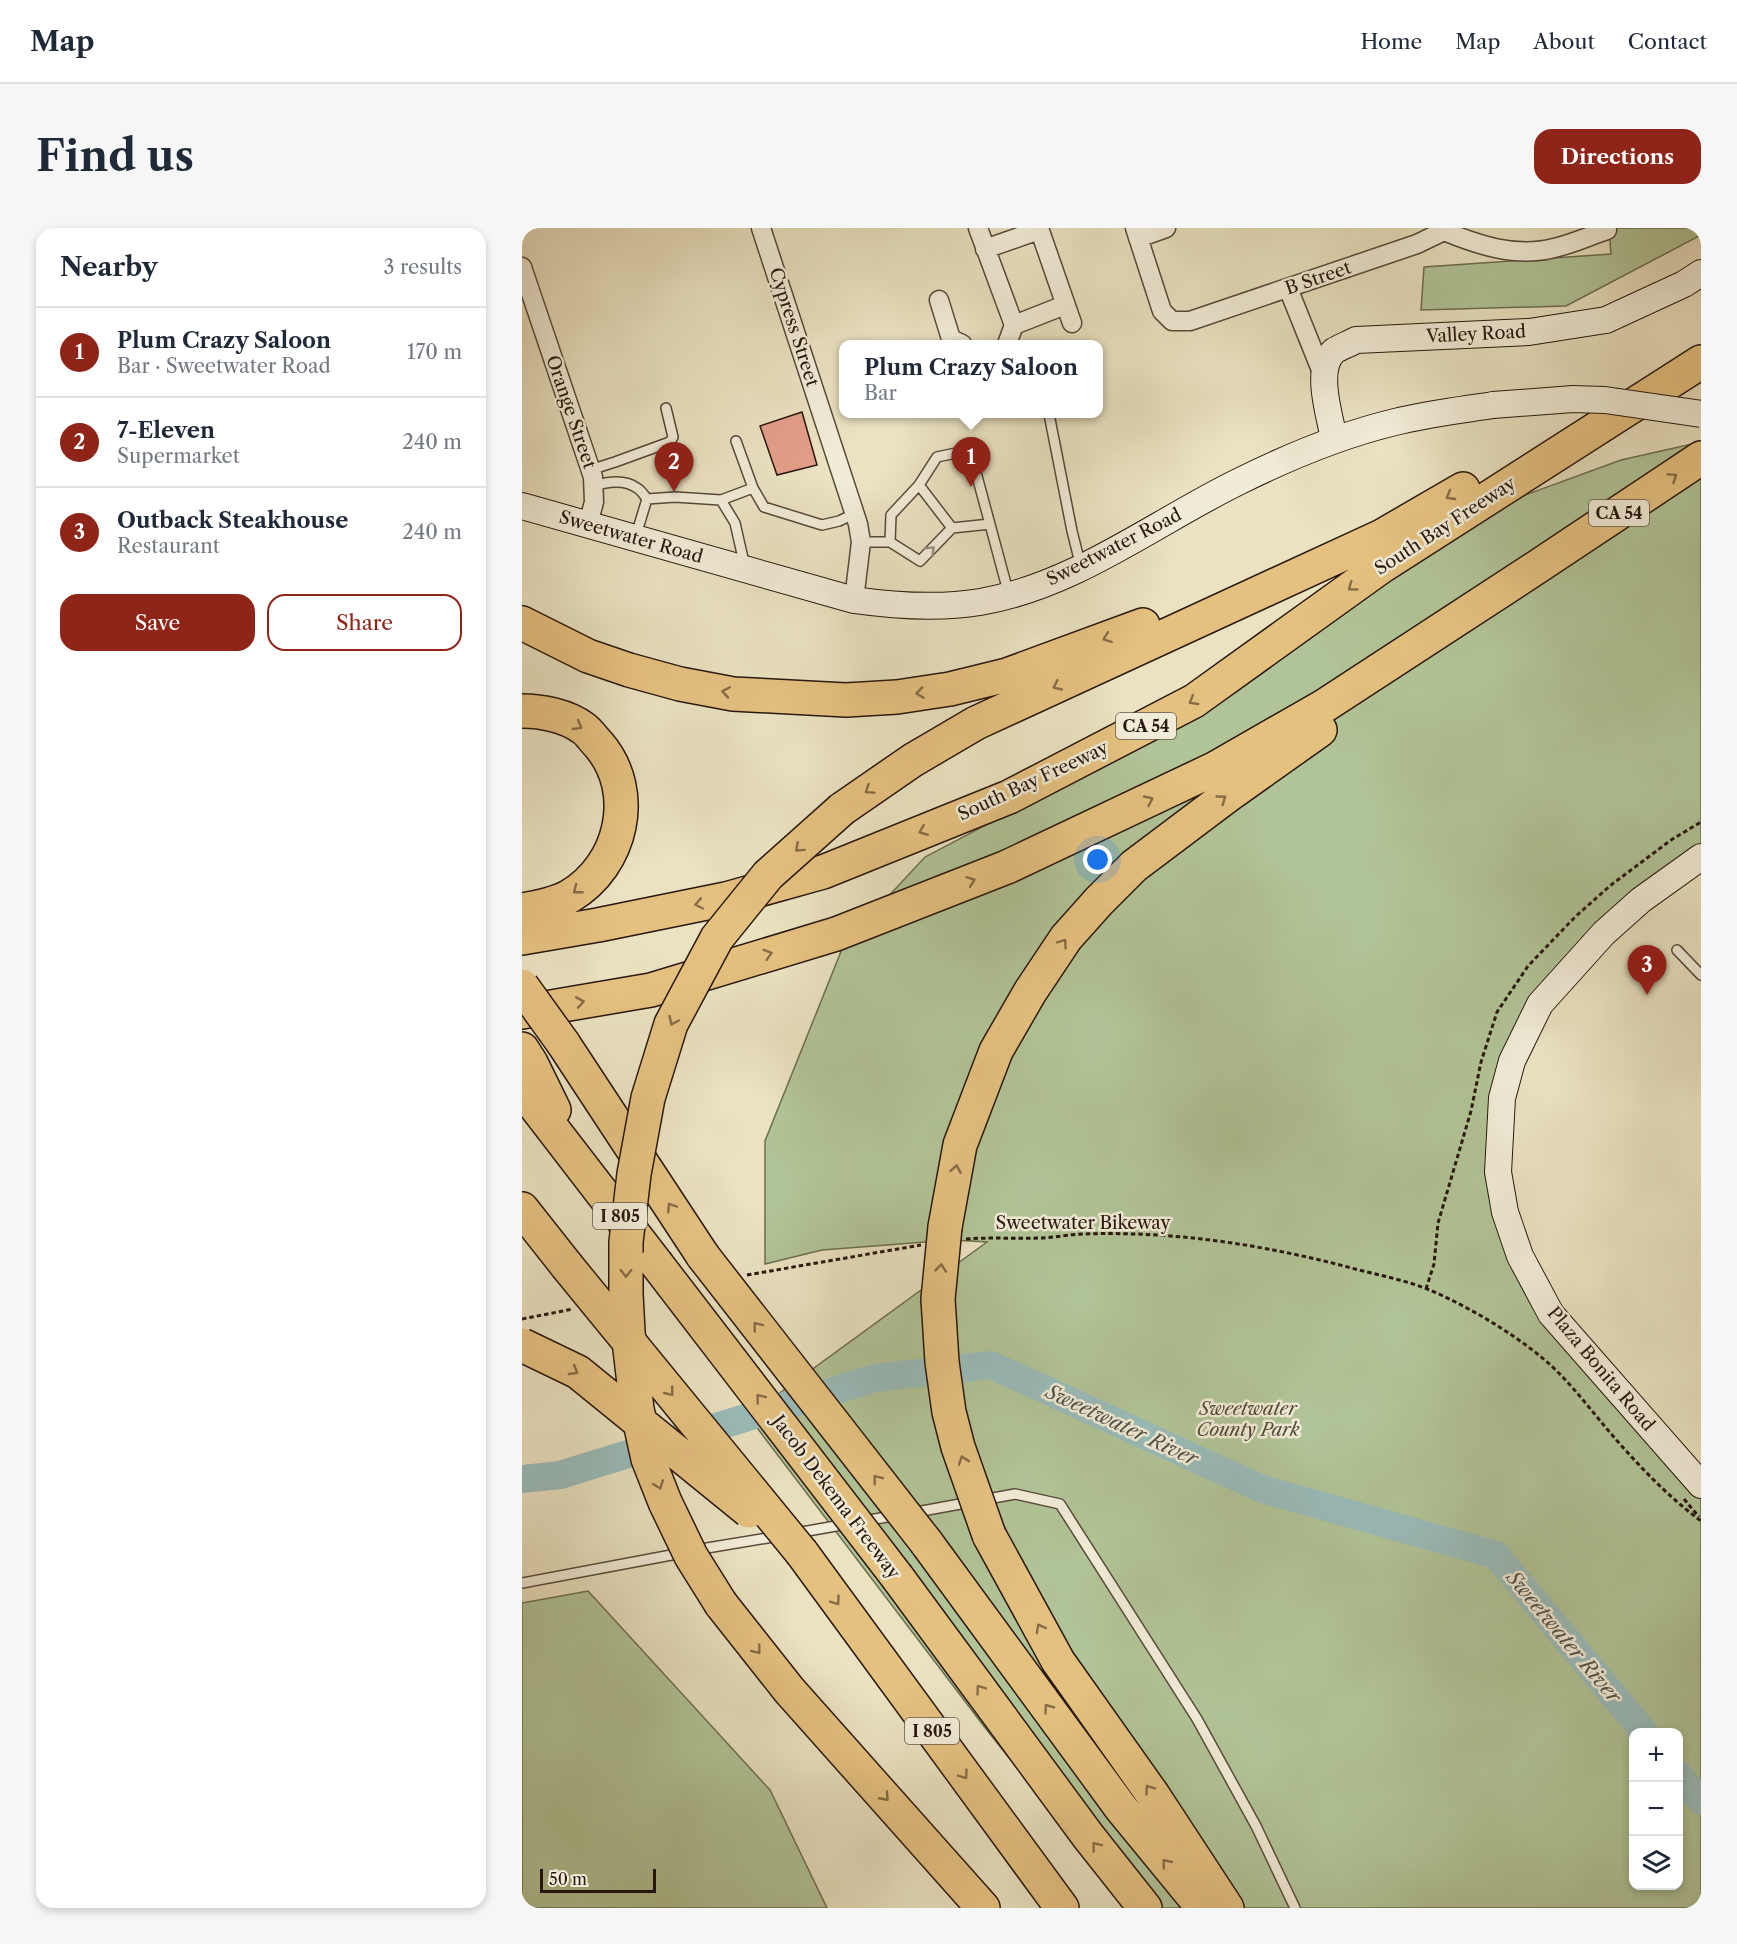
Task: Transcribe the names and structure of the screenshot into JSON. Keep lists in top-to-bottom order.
{
  "streets": {
    "highway": [
      "CA 54",
      "South Bay Freeway",
      "I 805",
      "Jacob Dekema Freeway"
    ],
    "main road": ["Valley Road", "Sweetwater Road", "Plaza Bonita Road"],
    "street": ["B Street", "Cypress Street", "Orange Street"],
    "path": ["Sweetwater Bikeway"]
  },
  "crossings": [
    ["Cypress Street", "Sweetwater Road"],
    ["Orange Street", "Sweetwater Road"]
  ],
  "water": ["Sweetwater River"],
  "parks": ["Sweetwater County Park"],
  "scale_bar": "50 m",
  "page": {
    "header": "Map",
    "nav": [
      "Home",
      "Map",
      "About",
      "Contact"
    ],
    "buttons": [
      "Directions",
      ["Save", "Share"]
    ],
    "title": "Find us",
    "heading": ["Nearby", "3 results"],
    "list": [
      {
        "mark": "1",
        "name": "Plum Crazy Saloon",
        "note": "Bar · Sweetwater Road",
        "value": "170 m"
      },
      {
        "mark": "2",
        "name": "7-Eleven",
        "note": "Supermarket",
        "value": "240 m"
      },
      {
        "mark": "3",
        "name": "Outback Steakhouse",
        "note": "Restaurant",
        "value": "240 m"
      }
    ],
    "popup": ["Plum Crazy Saloon", "Bar"],
    "pins": ["1", "2", "3"],
    "map_buttons": ["+", "−"],
    "scale": "50 m"
  }
}
